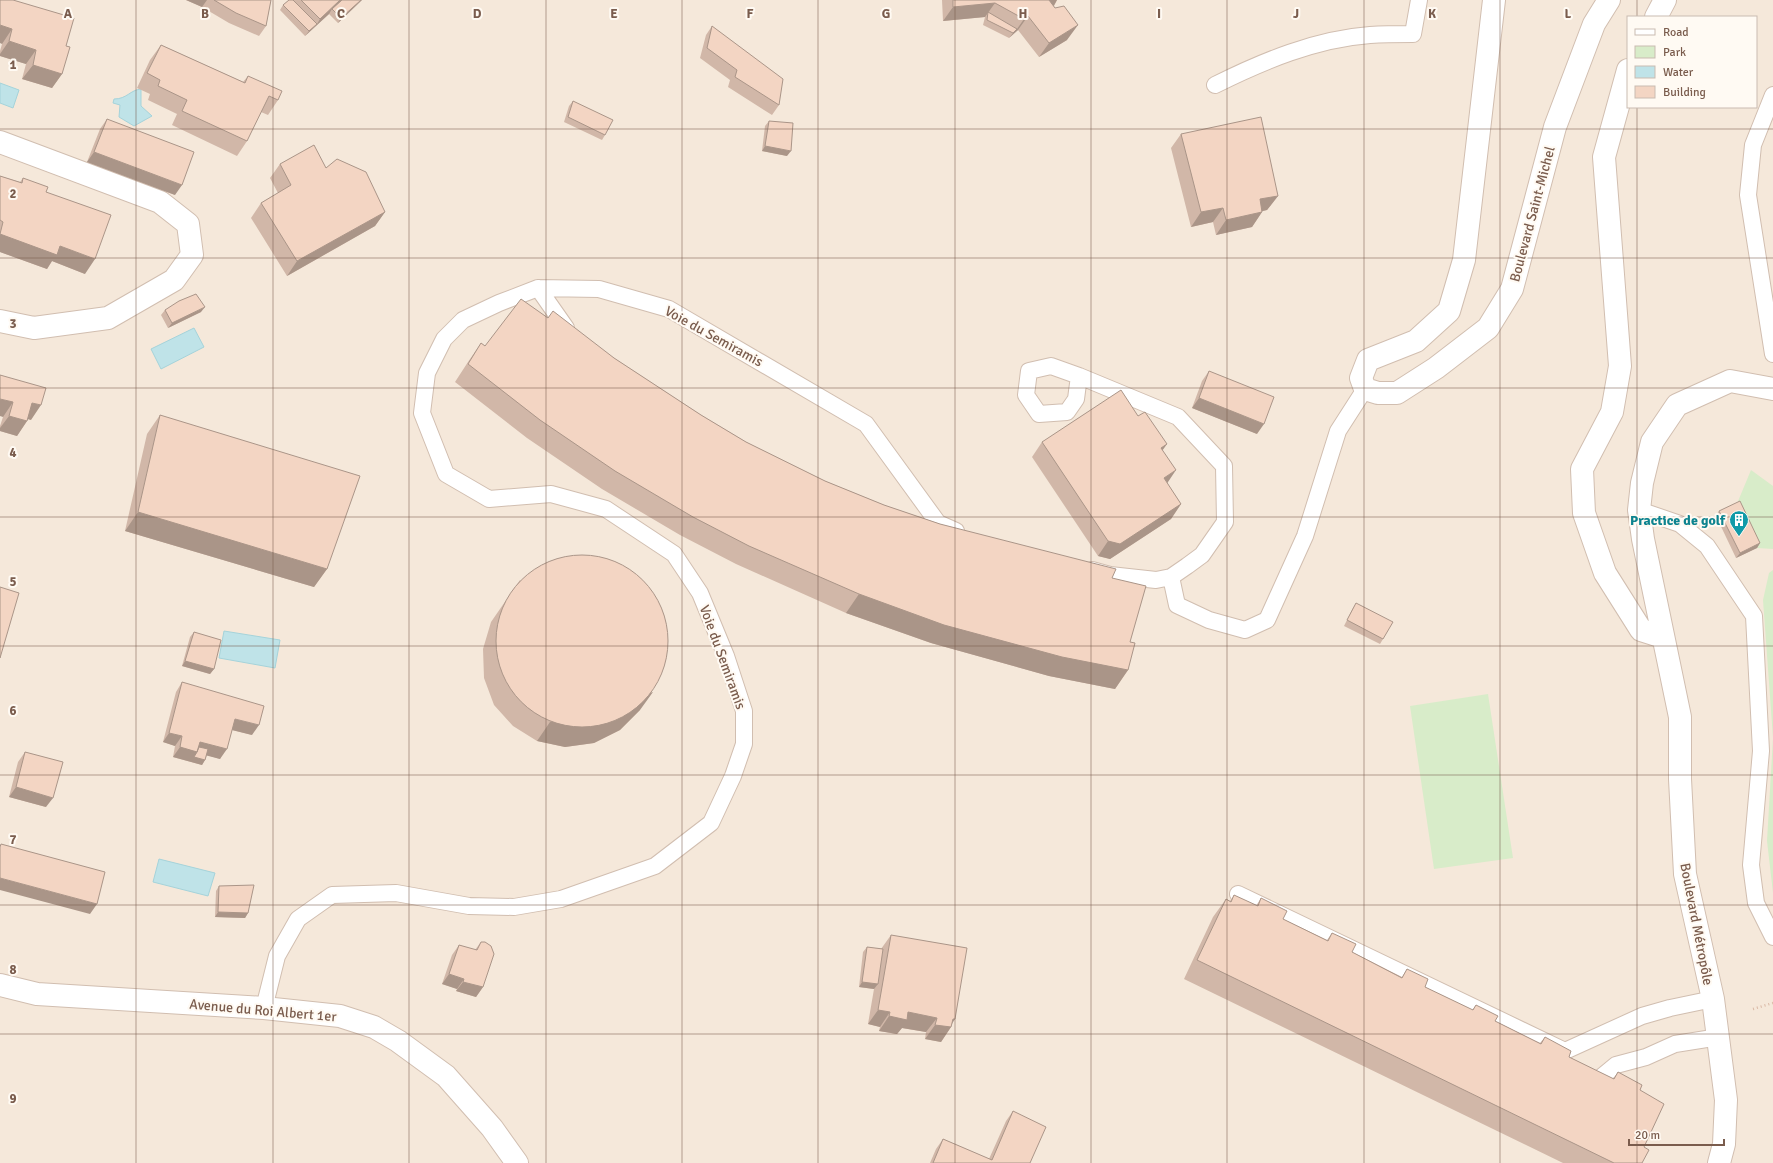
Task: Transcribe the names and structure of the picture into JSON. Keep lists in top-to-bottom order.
{
  "streets": {
    "street": ["Boulevard Saint-Michel", "Boulevard Métropôle", "Avenue du Roi Albert 1er"],
    "lane": ["Voie du Semiramis"]
  },
  "crossings": [
    ["Voie du Semiramis", "Avenue du Roi Albert 1er"]
  ],
  "places": {
    "building": ["Practice de golf"]
  },
  "legend": [
    "Road",
    "Park",
    "Water",
    "Building"
  ],
  "scale_bar": "20 m",
  "grid": {
    "columns": [
      "A",
      "B",
      "C",
      "D",
      "E",
      "F",
      "G",
      "H",
      "I",
      "J",
      "K",
      "L"
    ],
    "rows": [
      "1",
      "2",
      "3",
      "4",
      "5",
      "6",
      "7",
      "8",
      "9"
    ]
  }
}
